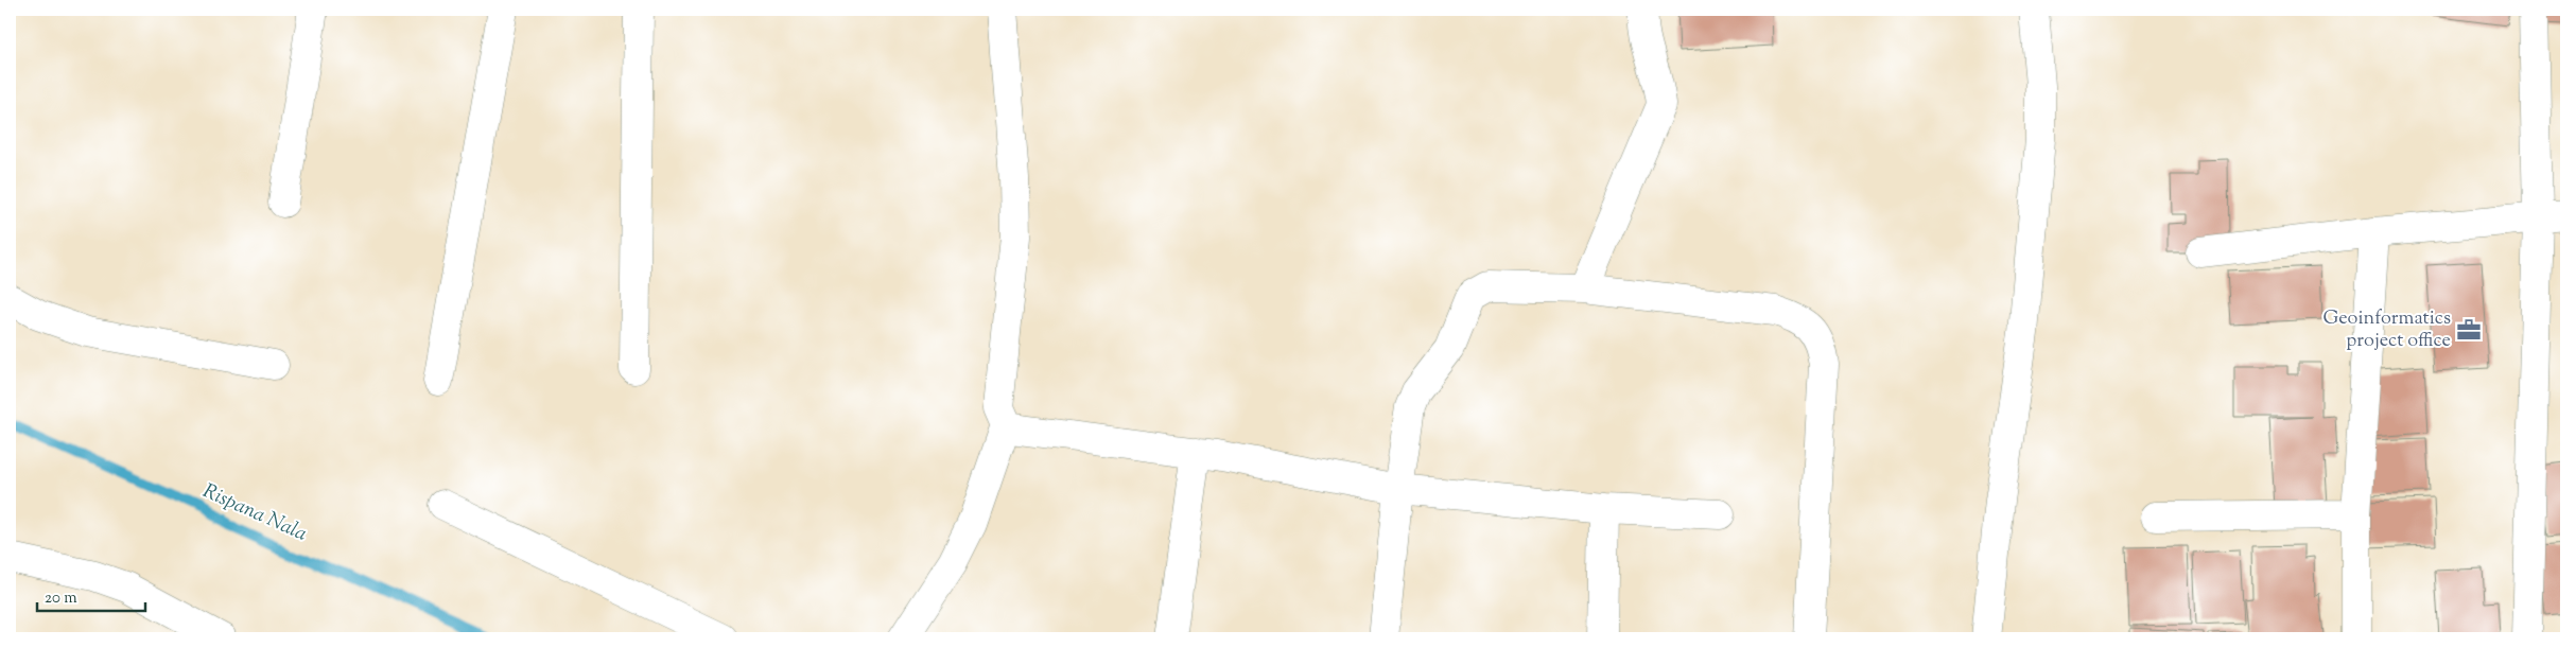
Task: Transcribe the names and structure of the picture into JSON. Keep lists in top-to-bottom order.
{
  "water": ["Rispana Nala"],
  "places": {
    "office": ["Geoinformatics project office"]
  },
  "scale_bar": "20 m"
}
